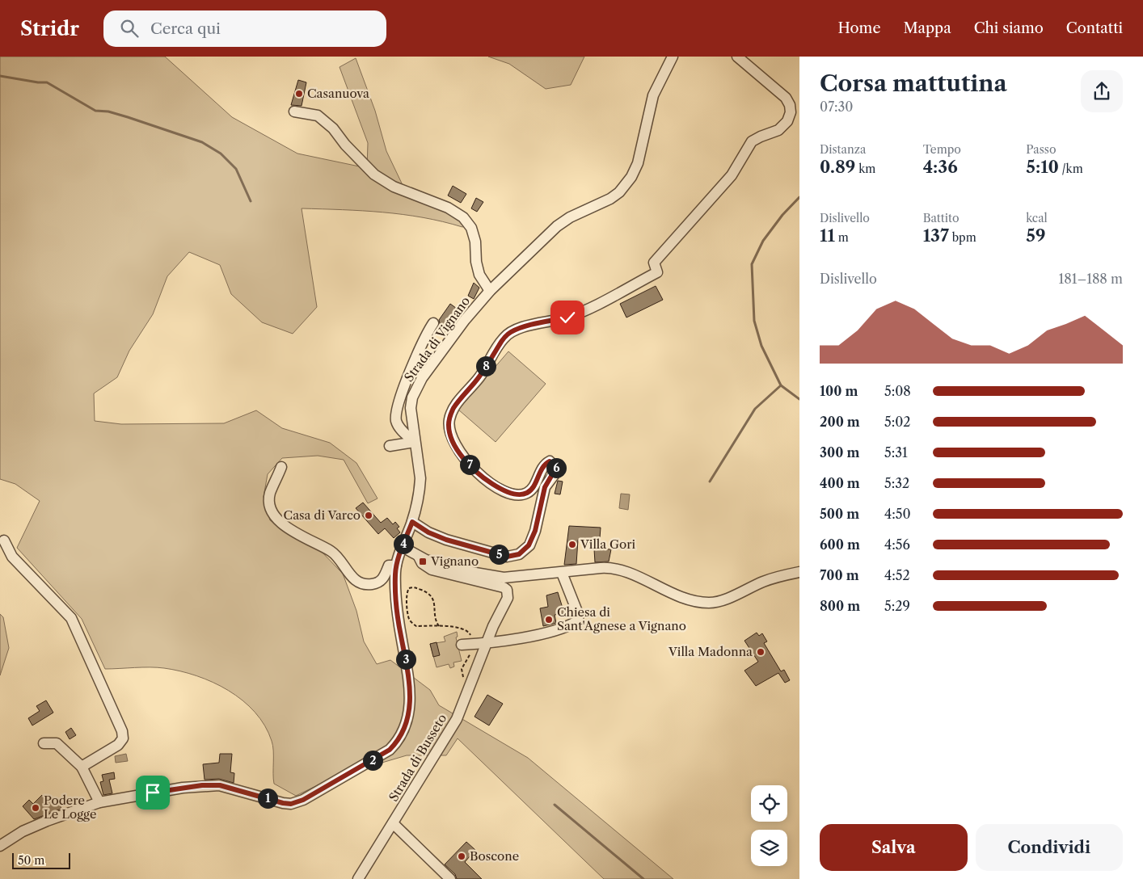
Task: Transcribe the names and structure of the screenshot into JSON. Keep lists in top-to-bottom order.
{
  "streets": {
    "street": ["Strada di Vignano", "Strada di Busseto"]
  },
  "crossings": [
    ["Strada di Vignano", "Strada di Busseto"]
  ],
  "places": {
    "other": [
      "Casanuova",
      "Casa di Varco",
      "Villa Gori",
      "Chiesa di Sant'Agnese a Vignano",
      "Villa Madonna",
      "Podere Le Logge",
      "Boscone"
    ],
    "transit": ["Vignano"]
  },
  "scale_bar": "50 m",
  "page": {
    "header": "Stridr",
    "search": "Cerca qui",
    "nav": [
      "Home",
      "Mappa",
      "Chi siamo",
      "Contatti"
    ],
    "heading": ["Corsa mattutina", "07:30"],
    "stats": [
      ["Distanza", "0.89 km"],
      ["Tempo", "4:36"],
      ["Passo", "5:10 /km"],
      ["Dislivello", "11 m"],
      ["Battito", "137 bpm"],
      ["kcal", "59"]
    ],
    "chart": ["Dislivello", "181–188 m"],
    "pins": [
      "8",
      "7",
      "6",
      "4",
      "5",
      "3",
      "2",
      "1"
    ],
    "list": [
      {
        "name": "100 m",
        "note": "5:08"
      },
      {
        "name": "200 m",
        "note": "5:02"
      },
      {
        "name": "300 m",
        "note": "5:31"
      },
      {
        "name": "400 m",
        "note": "5:32"
      },
      {
        "name": "500 m",
        "note": "4:50"
      },
      {
        "name": "600 m",
        "note": "4:56"
      },
      {
        "name": "700 m",
        "note": "4:52"
      },
      {
        "name": "800 m",
        "note": "5:29"
      }
    ],
    "buttons": ["Salva", "Condividi"],
    "scale": "50 m"
  }
}
